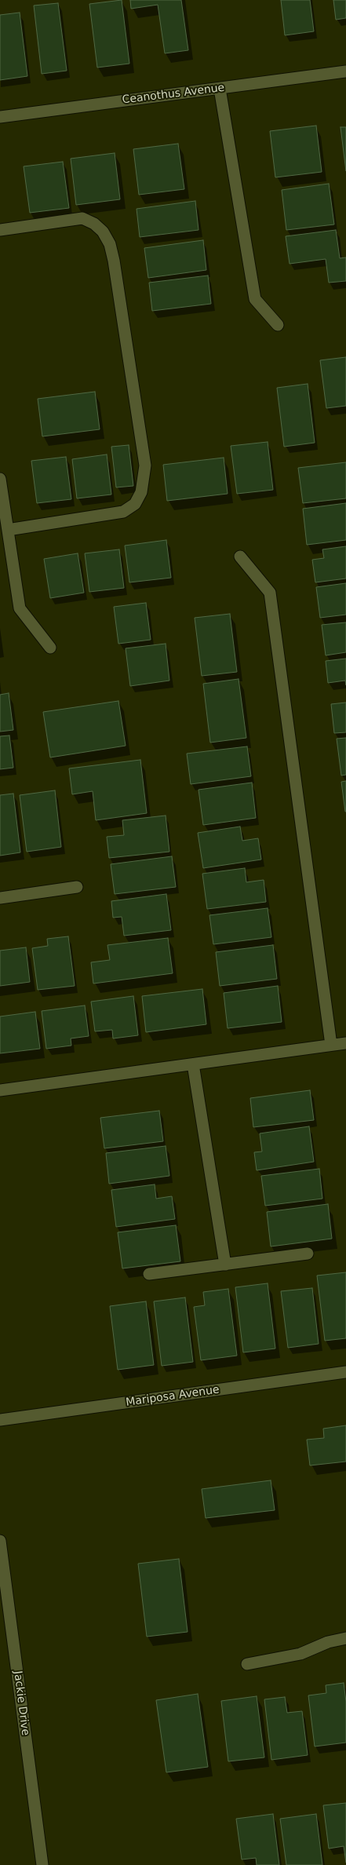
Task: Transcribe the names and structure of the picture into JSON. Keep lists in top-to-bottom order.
{
  "streets": {
    "street": ["Ceanothus Avenue", "Mariposa Avenue", "Jackie Drive"]
  }
}
